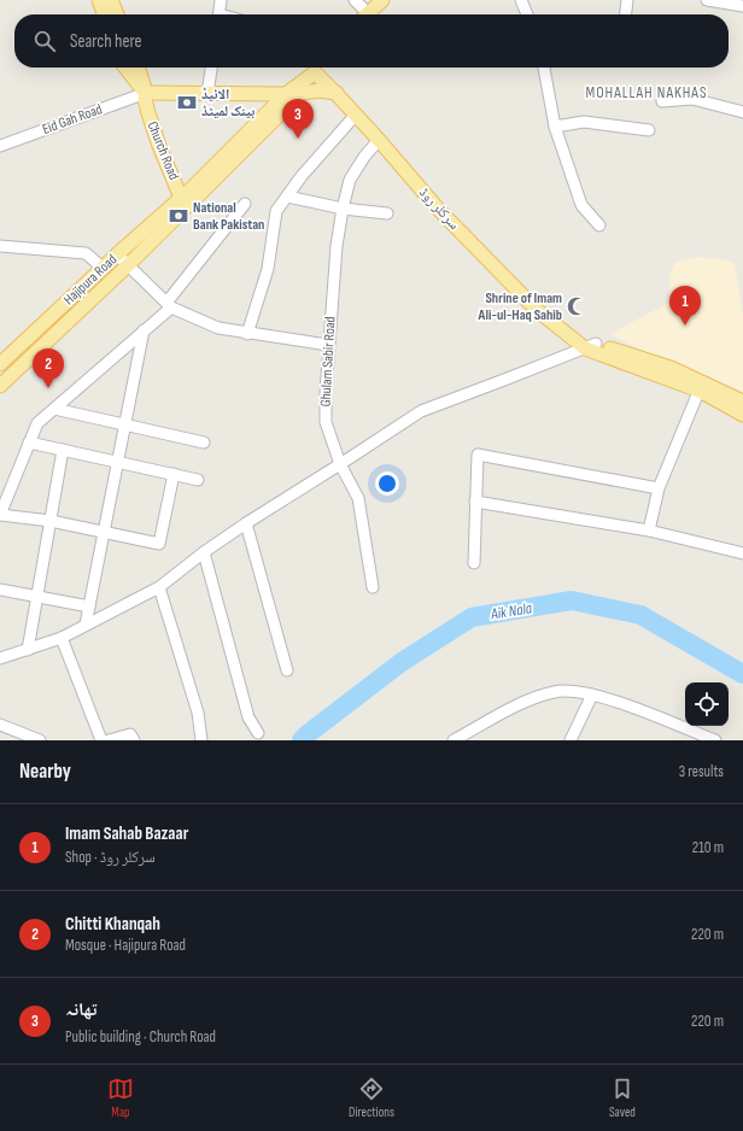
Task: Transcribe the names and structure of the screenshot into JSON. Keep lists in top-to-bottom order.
{
  "streets": {
    "main road": ["Church Road", "سرکلر روڈ", "Hajipura Road"],
    "street": ["Eid Gah Road", "Ghulam Sabir Road"]
  },
  "crossings": [
    ["Eid Gah Road", "Church Road"],
    ["Church Road", "Hajipura Road"],
    ["سرکلر روڈ", "Ghulam Sabir Road"]
  ],
  "districts": ["MOHALLAH NAKHAS"],
  "water": ["Aik Nala"],
  "places": {
    "bank": ["الائیڈ بینک لمیٹڈ", "National Bank Pakistan"],
    "mosque": ["Shrine of Imam Ali-ul-Haq Sahib"]
  },
  "page": {
    "search": "Search here",
    "pins": ["3", "1", "2"],
    "heading": ["Nearby", "3 results"],
    "list": [
      {
        "mark": "1",
        "name": "Imam Sahab Bazaar",
        "note": "Shop · سرکلر روڈ",
        "value": "210 m"
      },
      {
        "mark": "2",
        "name": "Chitti Khanqah",
        "note": "Mosque · Hajipura Road",
        "value": "220 m"
      },
      {
        "mark": "3",
        "name": "تھانہ",
        "note": "Public building · Church Road",
        "value": "220 m"
      }
    ],
    "nav": ["Map", "Directions", "Saved"]
  }
}
